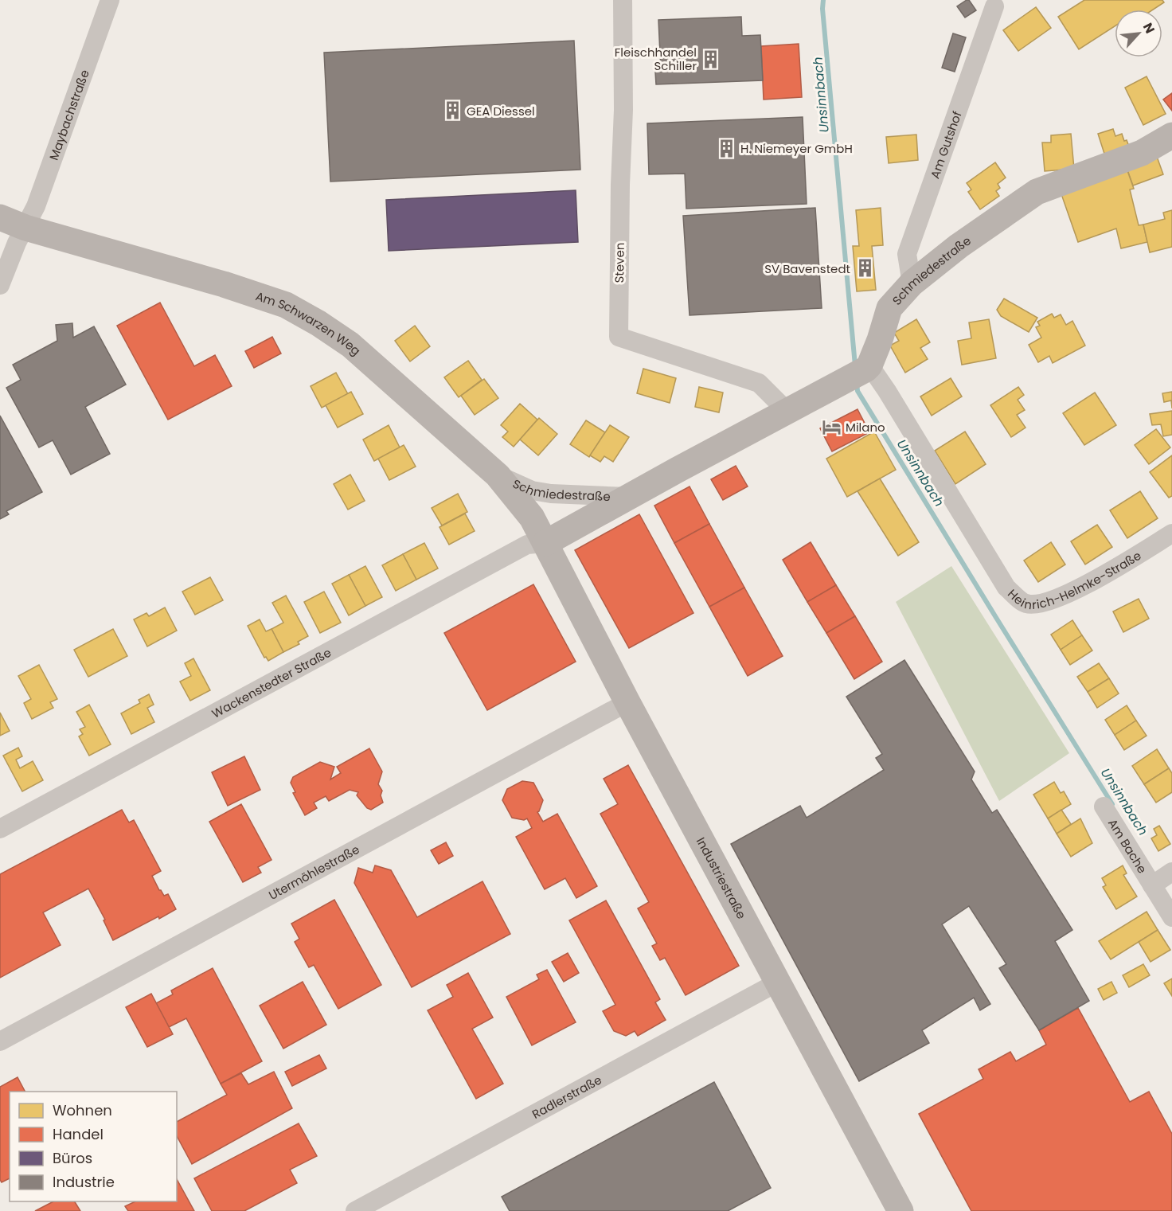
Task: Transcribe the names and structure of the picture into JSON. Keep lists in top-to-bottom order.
{
  "streets": {
    "street": [
      "Maybachstraße",
      "Am Gutshof",
      "Steven",
      "Schmiedestraße",
      "Am Schwarzen Weg",
      "Heinrich-Helmke-Straße",
      "Wackenstedter Straße",
      "Am Bache",
      "Utermöhlestraße",
      "Industriestraße",
      "Radlerstraße"
    ]
  },
  "crossings": [
    ["Maybachstraße", "Am Schwarzen Weg"],
    ["Am Gutshof", "Schmiedestraße"],
    ["Steven", "Schmiedestraße"],
    ["Schmiedestraße", "Am Schwarzen Weg"],
    ["Schmiedestraße", "Heinrich-Helmke-Straße"],
    ["Schmiedestraße", "Wackenstedter Straße"],
    ["Schmiedestraße", "Industriestraße"],
    ["Am Schwarzen Weg", "Wackenstedter Straße"],
    ["Am Schwarzen Weg", "Industriestraße"],
    ["Wackenstedter Straße", "Industriestraße"],
    ["Utermöhlestraße", "Industriestraße"],
    ["Industriestraße", "Radlerstraße"]
  ],
  "water": ["Unsinnbach"],
  "places": {
    "building": [
      "Fleischhandel Schiller",
      "GEA Diessel",
      "H. Niemeyer GmbH",
      "SV Bavenstedt"
    ],
    "hotel": ["Milano"]
  },
  "legend": [
    "Wohnen",
    "Handel",
    "Büros",
    "Industrie"
  ],
  "north": "top right"
}
